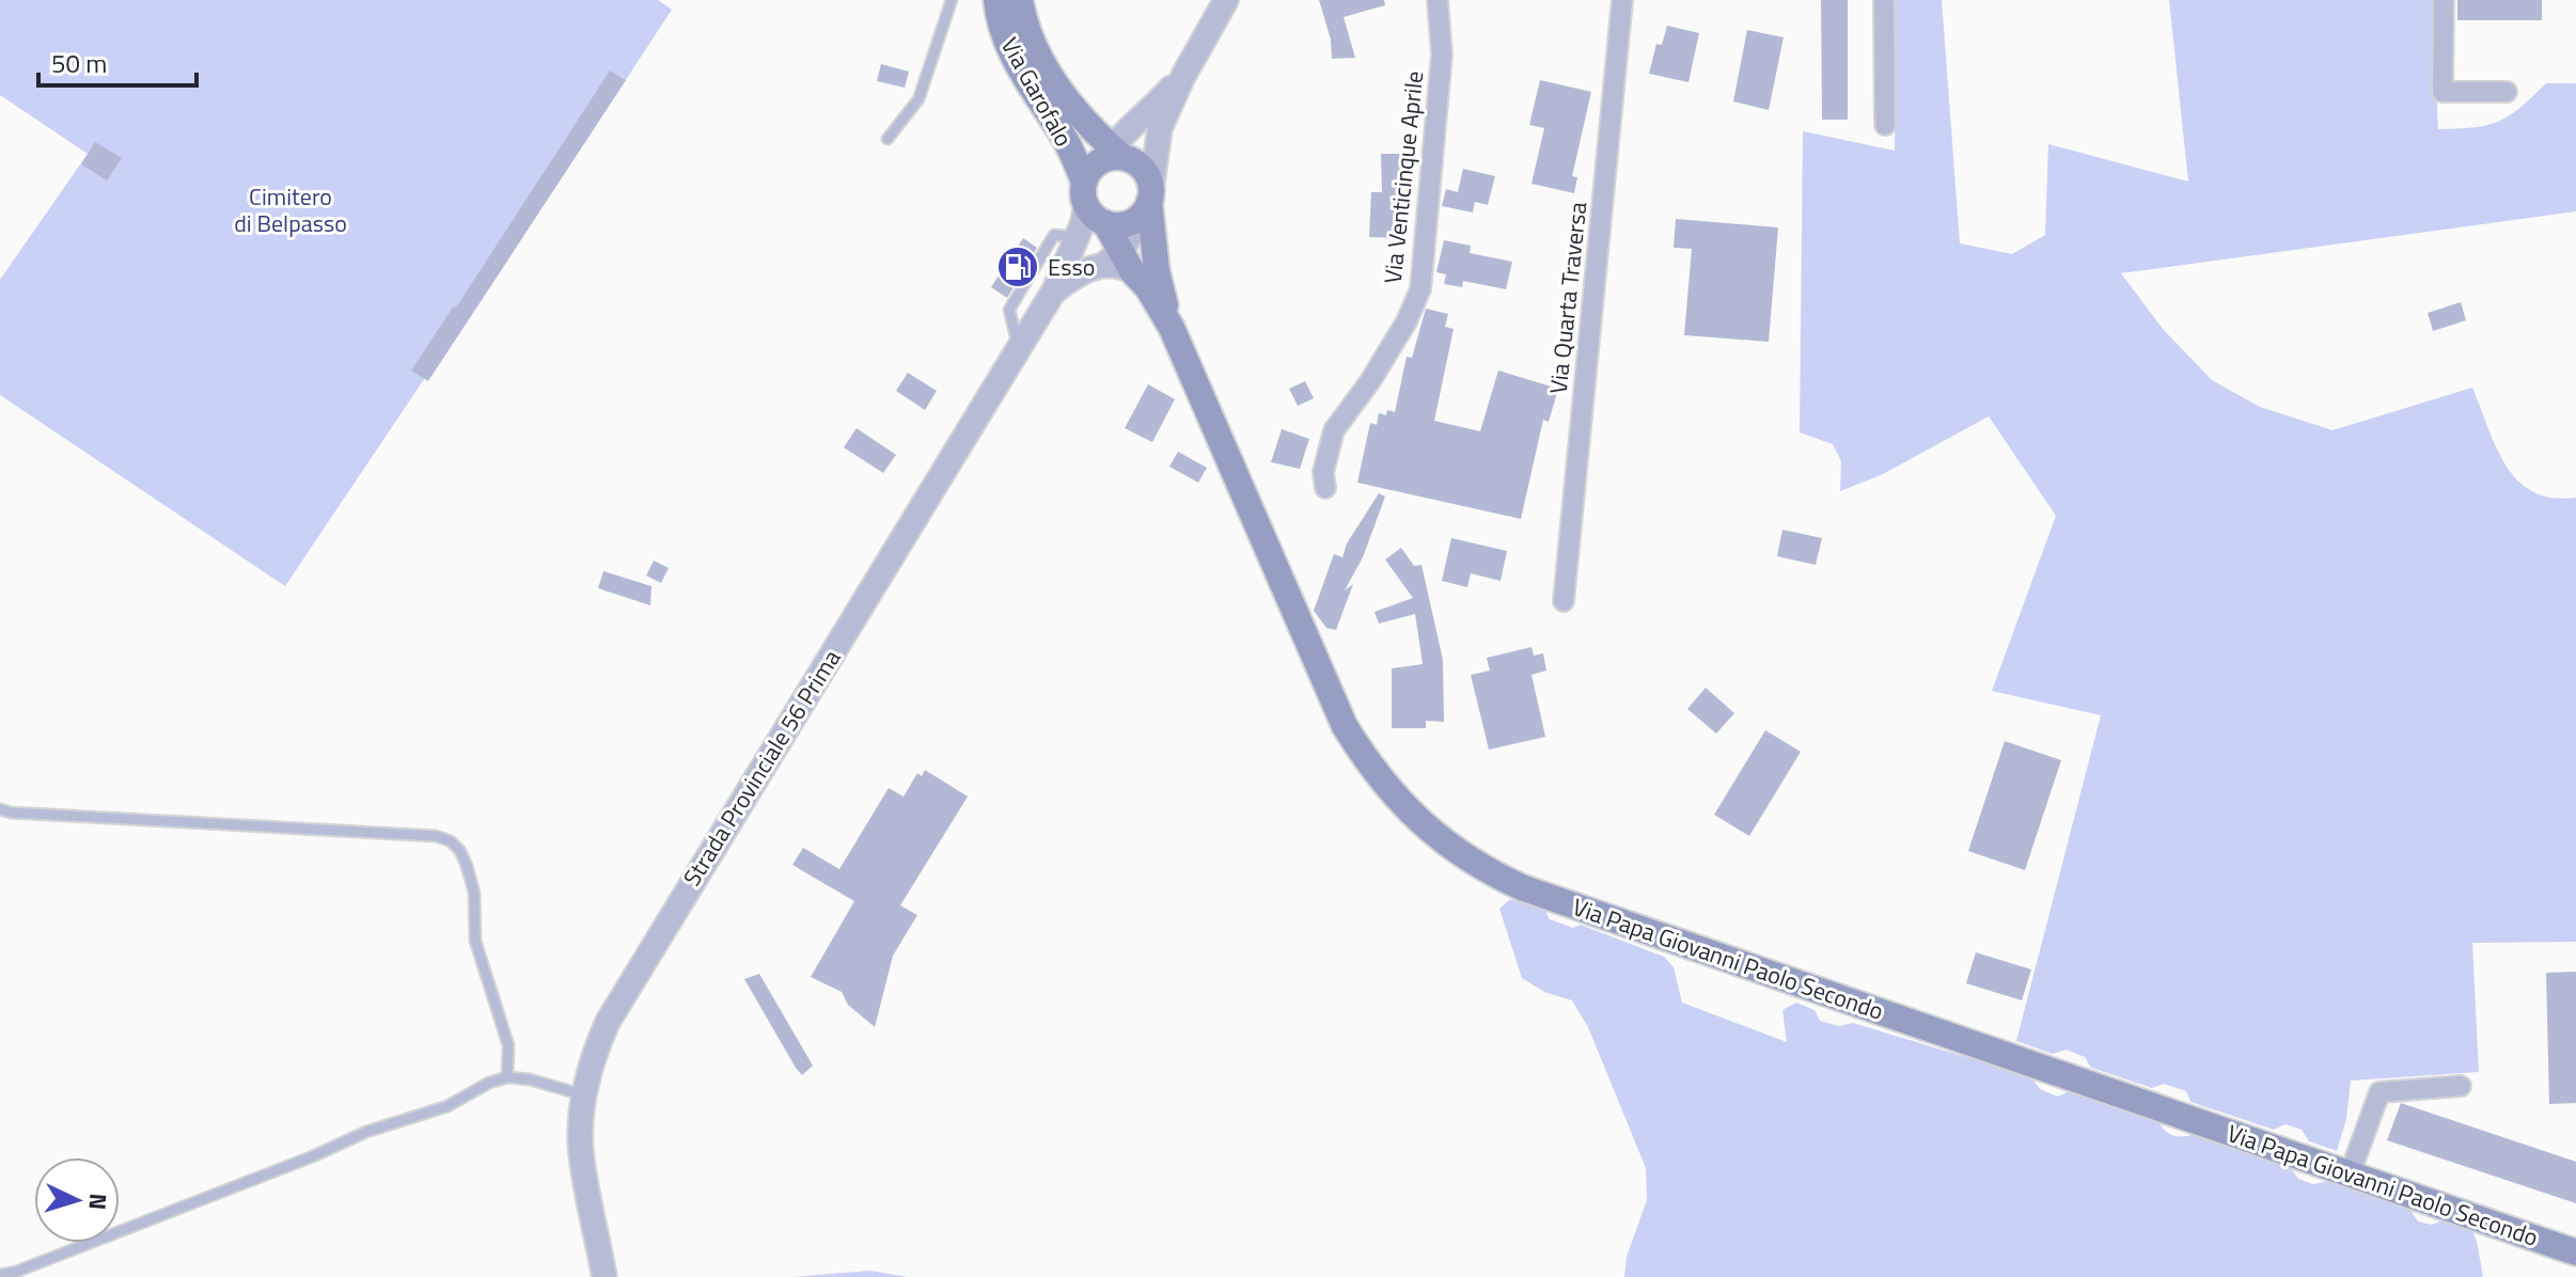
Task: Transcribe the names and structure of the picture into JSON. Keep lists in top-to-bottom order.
{
  "streets": {
    "main road": ["Via Garofalo", "Via Papa Giovanni Paolo Secondo"],
    "street": ["Via Venticinque Aprile", "Via Quarta Traversa", "Strada Provinciale 56 Prima"]
  },
  "crossings": [
    ["Via Garofalo", "Strada Provinciale 56 Prima"],
    ["Via Garofalo", "Via Papa Giovanni Paolo Secondo"]
  ],
  "parks": ["Cimitero di Belpasso"],
  "places": {
    "fuel station": ["Esso"]
  },
  "scale_bar": "50 m",
  "north": "right"
}
